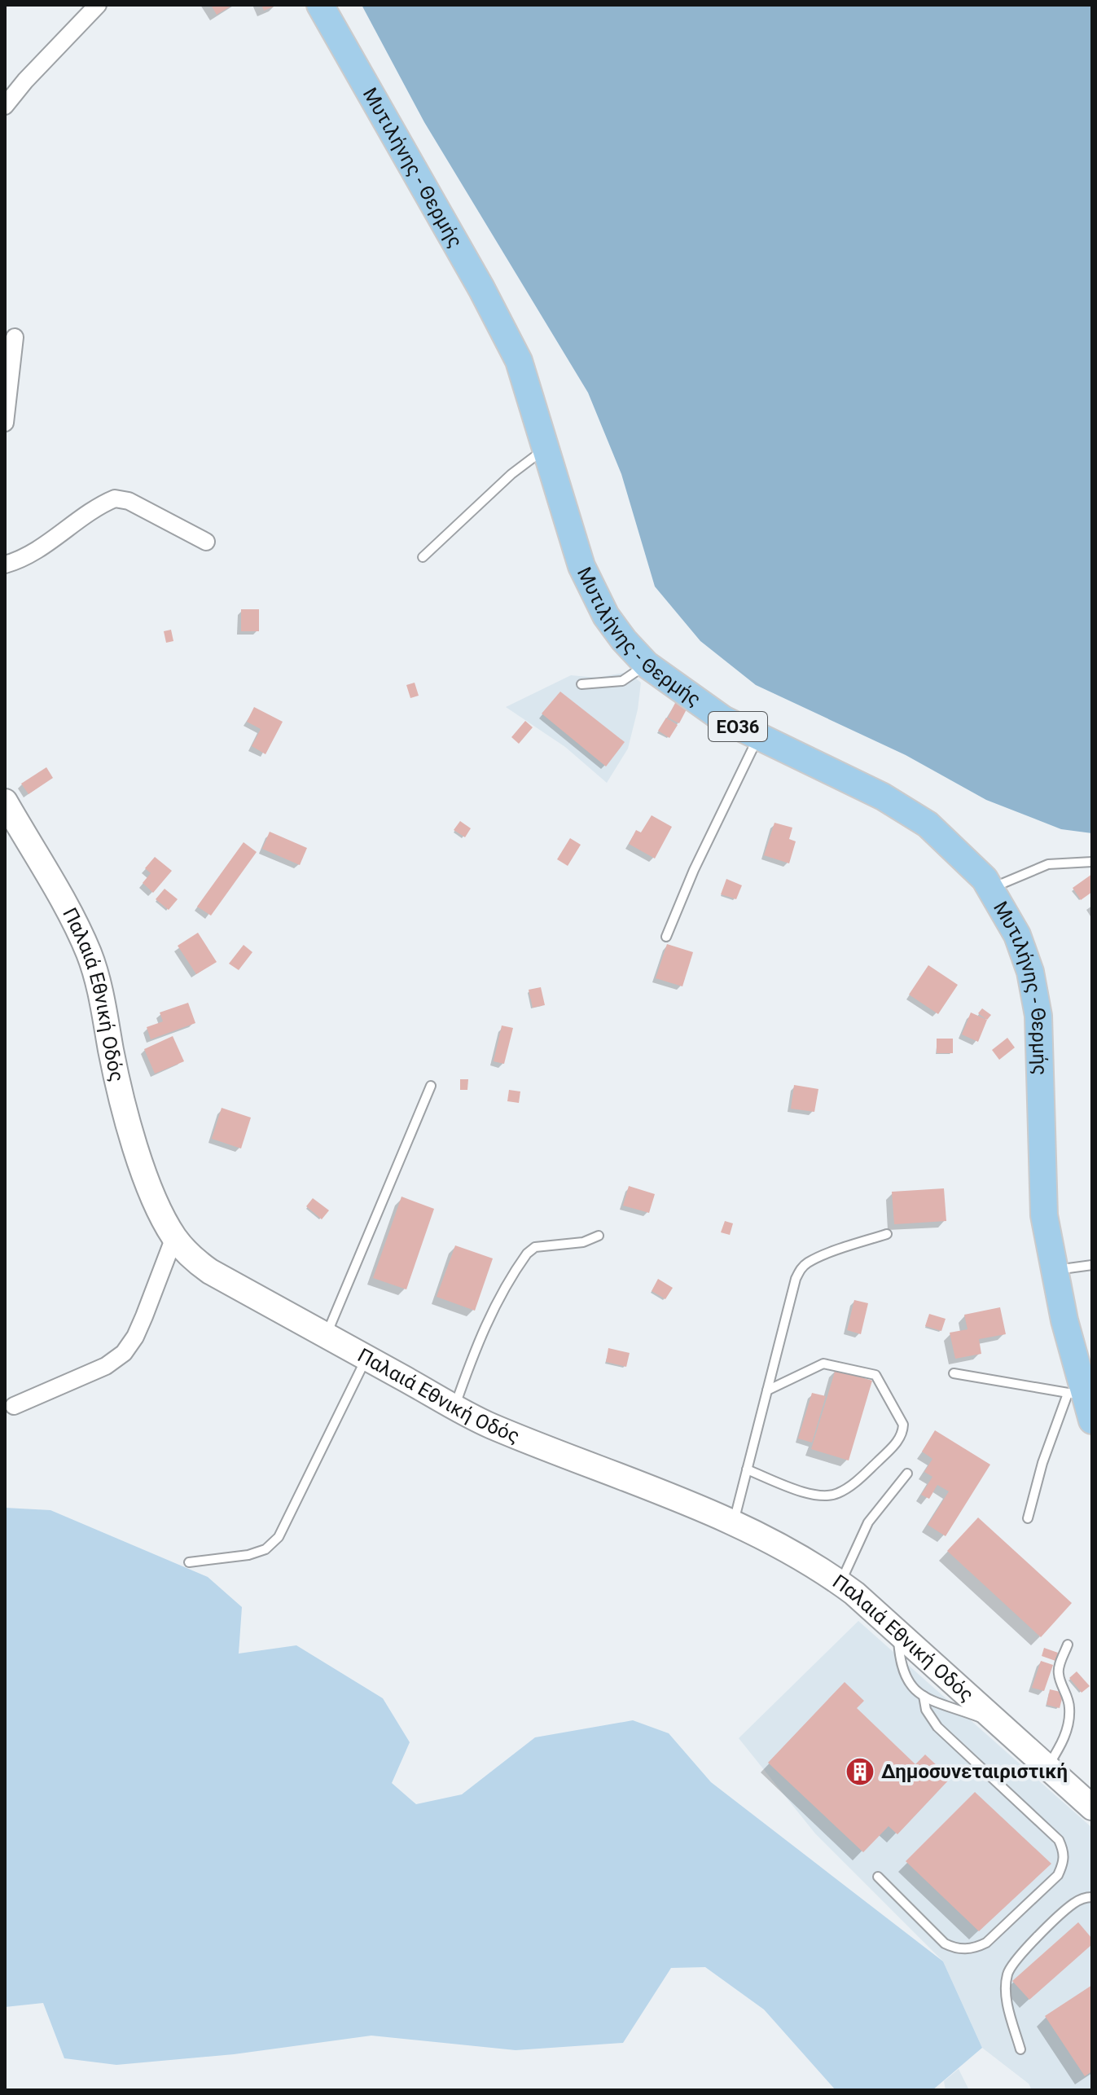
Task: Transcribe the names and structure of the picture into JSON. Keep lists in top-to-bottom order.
{
  "streets": {
    "main road": ["Μυτιλήνης - Θερμής", "ΕΟ36", "Παλαιά Εθνική Οδός"]
  },
  "places": {
    "building": ["Δημοσυνεταιριστική"]
  }
}
